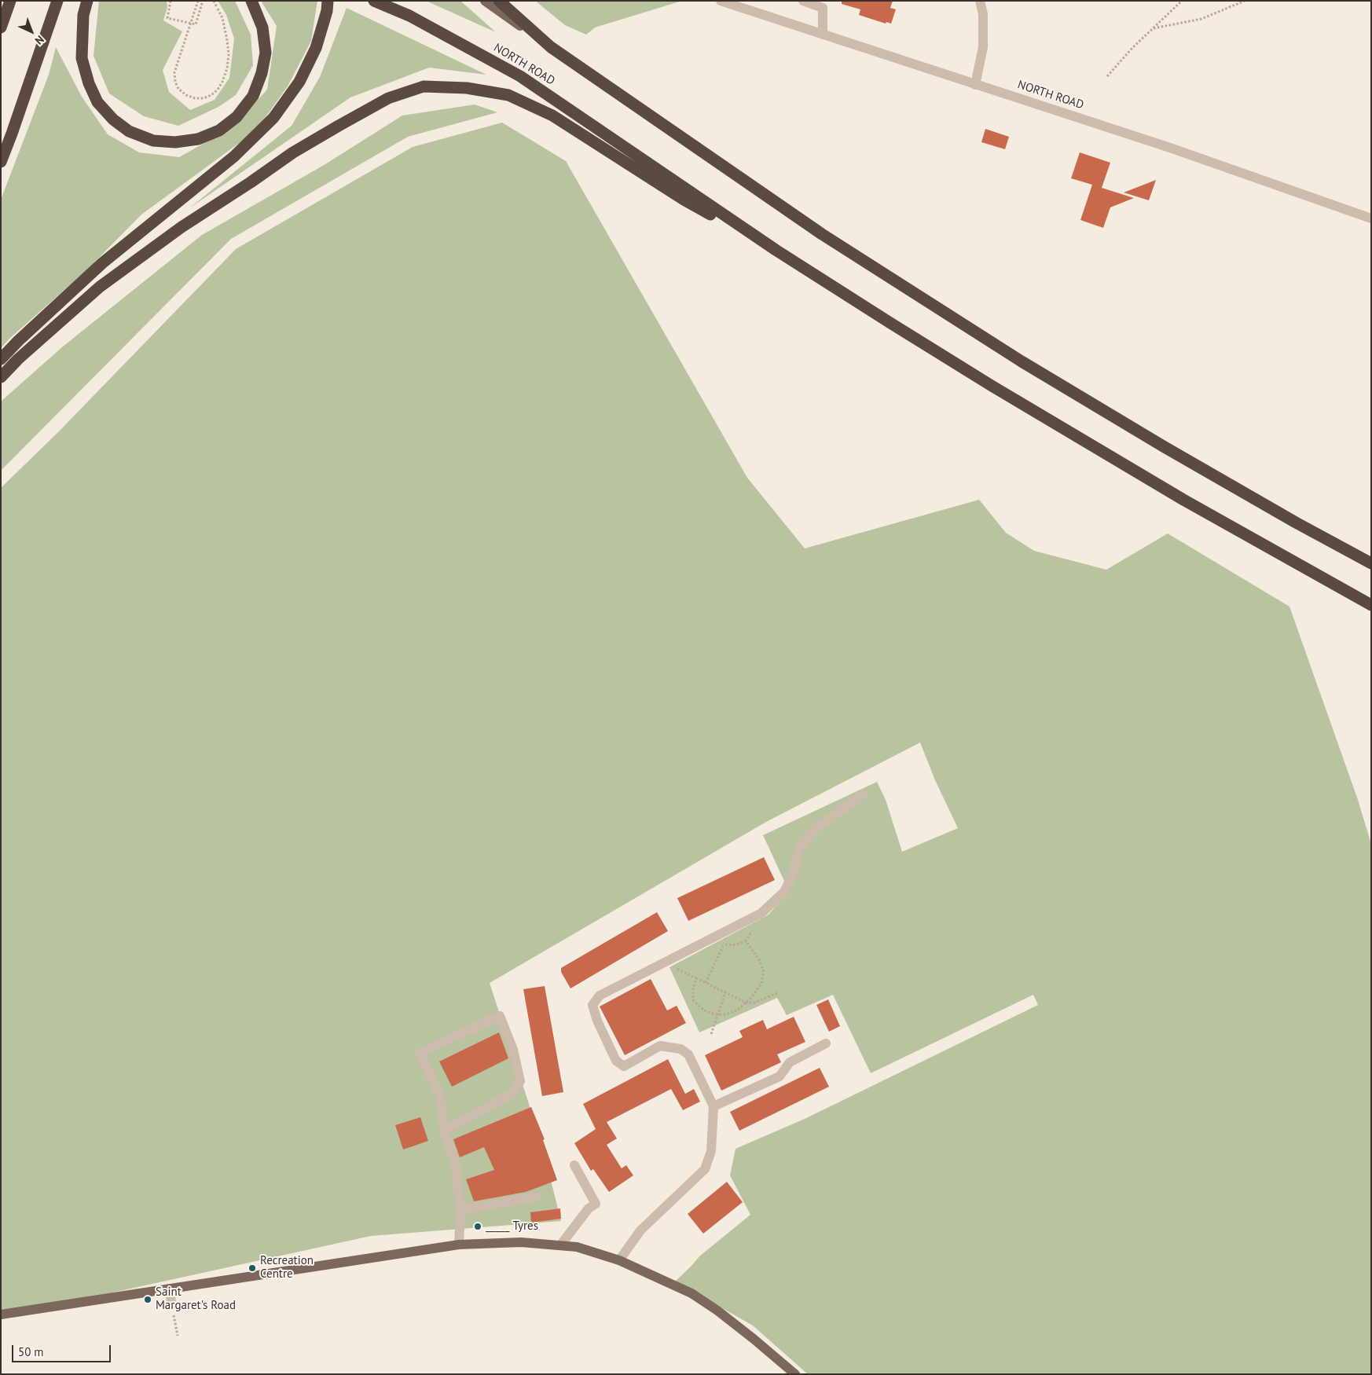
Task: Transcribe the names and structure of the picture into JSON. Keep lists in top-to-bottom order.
{
  "streets": {
    "highway": ["NORTH ROAD"]
  },
  "places": ["_____ Tyres", "Recreation Centre", "Saint Margaret's Road"],
  "scale_bar": "50 m",
  "north": "bottom right"
}
